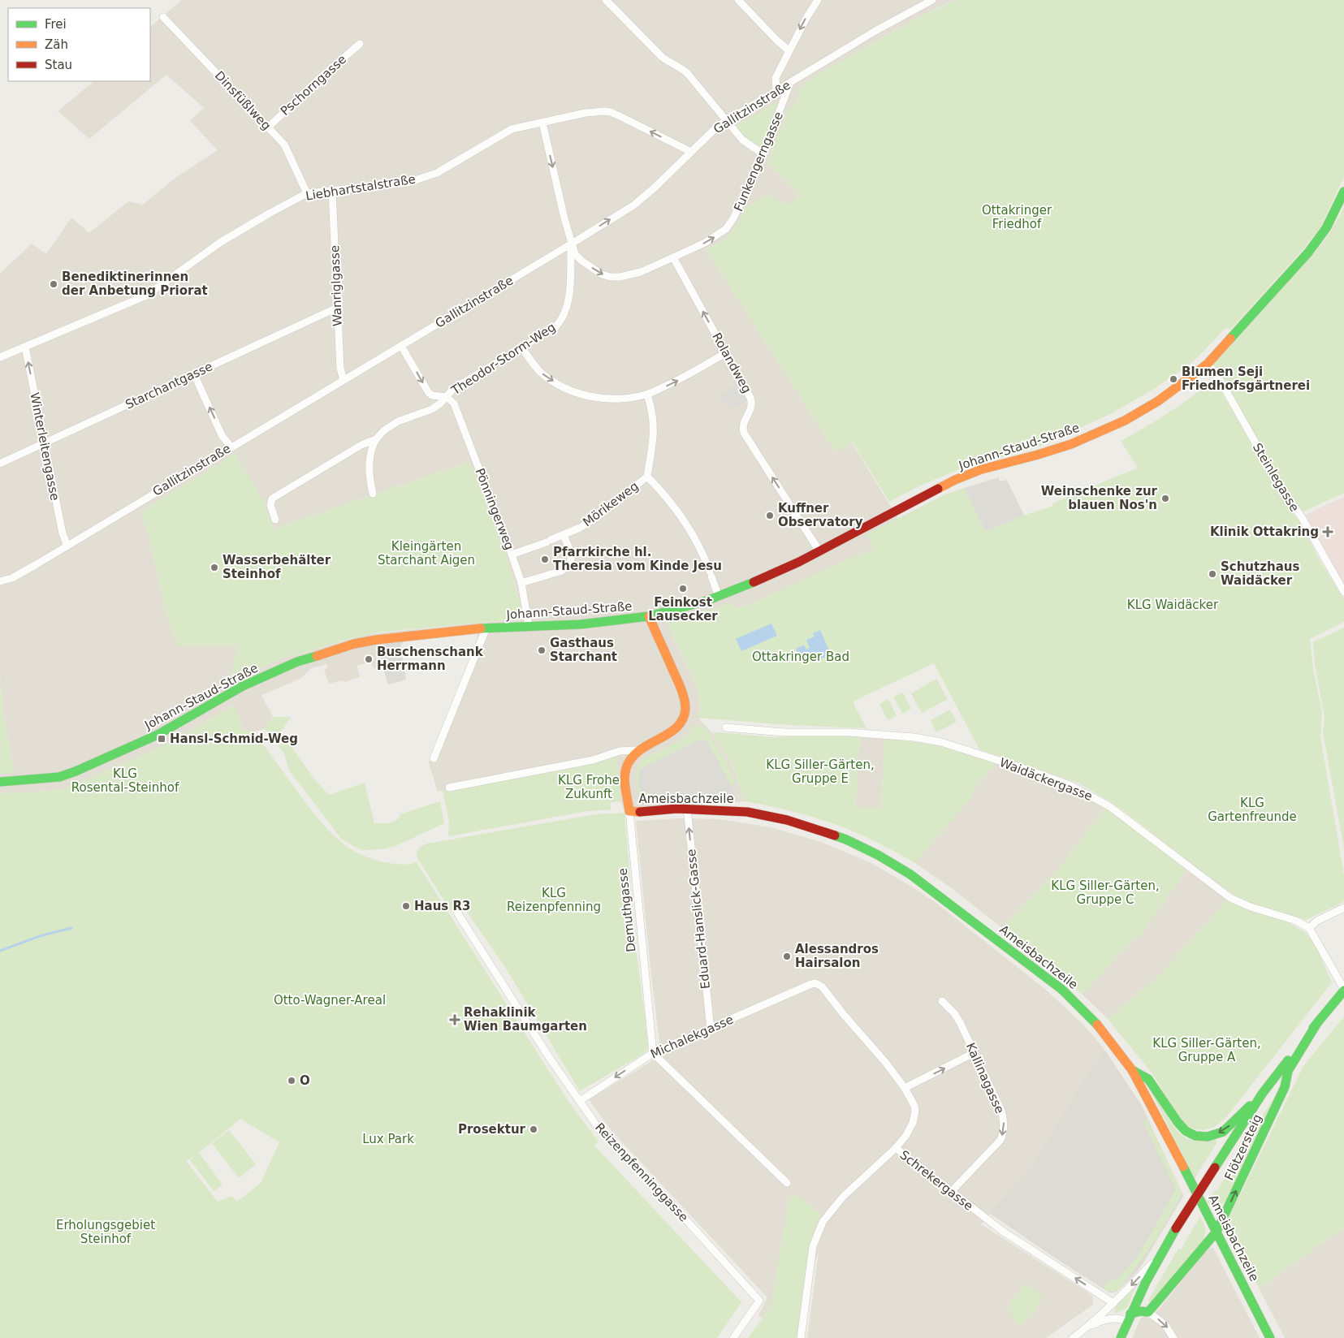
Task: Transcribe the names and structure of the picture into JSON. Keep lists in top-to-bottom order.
{
  "streets": {
    "street": [
      "Pschorngasse",
      "Dinsfüßlweg",
      "Gallitzinstraße",
      "Funkengerngasse",
      "Liebhartstalstraße",
      "Wanriglgasse",
      "Theodor-Storm-Weg",
      "Rolandweg",
      "Starchantgasse",
      "Winterleitengasse",
      "Johann-Staud-Straße",
      "Steinlegasse",
      "Mörikeweg",
      "Pönningerweg",
      "Waidäckergasse",
      "Ameisbachzeile",
      "Demuthgasse",
      "Eduard-Hanslick-Gasse",
      "Michalekgasse",
      "Kallinagasse",
      "Flötzersteig",
      "Reizenpfenninggasse",
      "Schrekergasse"
    ]
  },
  "crossings": [
    ["Pschorngasse", "Dinsfüßlweg"],
    ["Dinsfüßlweg", "Liebhartstalstraße"],
    ["Gallitzinstraße", "Funkengerngasse"],
    ["Gallitzinstraße", "Liebhartstalstraße"],
    ["Gallitzinstraße", "Wanriglgasse"],
    ["Gallitzinstraße", "Theodor-Storm-Weg"],
    ["Gallitzinstraße", "Winterleitengasse"],
    ["Funkengerngasse", "Theodor-Storm-Weg"],
    ["Funkengerngasse", "Rolandweg"],
    ["Liebhartstalstraße", "Wanriglgasse"],
    ["Liebhartstalstraße", "Winterleitengasse"],
    ["Wanriglgasse", "Starchantgasse"],
    ["Theodor-Storm-Weg", "Pönningerweg"],
    ["Rolandweg", "Johann-Staud-Straße"],
    ["Starchantgasse", "Winterleitengasse"],
    ["Johann-Staud-Straße", "Steinlegasse"],
    ["Johann-Staud-Straße", "Pönningerweg"],
    ["Mörikeweg", "Pönningerweg"],
    ["Ameisbachzeile", "Demuthgasse"],
    ["Ameisbachzeile", "Eduard-Hanslick-Gasse"],
    ["Ameisbachzeile", "Flötzersteig"],
    ["Demuthgasse", "Michalekgasse"],
    ["Eduard-Hanslick-Gasse", "Michalekgasse"],
    ["Michalekgasse", "Reizenpfenninggasse"],
    ["Michalekgasse", "Schrekergasse"],
    ["Kallinagasse", "Schrekergasse"]
  ],
  "one_way": [
    "Funkengerngasse",
    "Rolandweg",
    "Winterleitengasse",
    "Eduard-Hanslick-Gasse",
    "Kallinagasse",
    "Schrekergasse"
  ],
  "parks": [
    "Ottakringer Friedhof",
    "Kleingärten Starchant Aigen",
    "KLG Waidäcker",
    "Ottakringer Bad",
    "KLG Siller-Gärten, Gruppe E",
    "KLG Rosental-Steinhof",
    "KLG Frohe Zukunft",
    "KLG Gartenfreunde",
    "KLG Siller-Gärten, Gruppe C",
    "KLG Reizenpfenning",
    "Otto-Wagner-Areal",
    "KLG Siller-Gärten, Gruppe A",
    "Lux Park",
    "Erholungsgebiet Steinhof"
  ],
  "places": {
    "other": [
      "Benediktinerinnen der Anbetung Priorat",
      "Blumen Seji Friedhofsgärtnerei",
      "Weinschenke zur blauen Nos'n",
      "Kuffner Observatory",
      "Pfarrkirche hl. Theresia vom Kinde Jesu",
      "Wasserbehälter Steinhof",
      "Schutzhaus Waidäcker",
      "Feinkost Lausecker",
      "Gasthaus Starchant",
      "Buschenschank Herrmann",
      "Haus R3",
      "Alessandros Hairsalon",
      "O",
      "Prosektur"
    ],
    "health": ["Klinik Ottakring", "Rehaklinik Wien Baumgarten"],
    "transit": ["Hansl-Schmid-Weg"]
  },
  "legend": ["Frei", "Zäh", "Stau"]
}
